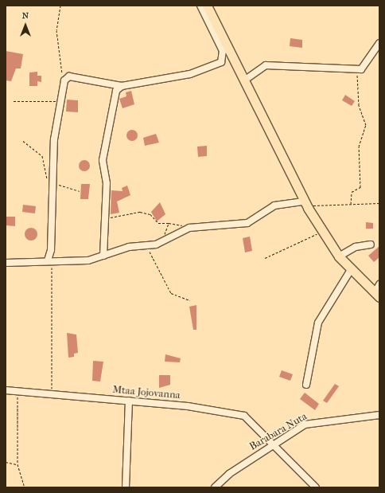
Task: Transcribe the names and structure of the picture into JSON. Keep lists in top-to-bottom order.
{
  "streets": {
    "street": ["Mtaa Jojovanna", "Barabara Nuta"]
  },
  "crossings": [
    ["Mtaa Jojovanna", "Barabara Nuta"]
  ],
  "north": "top"
}
